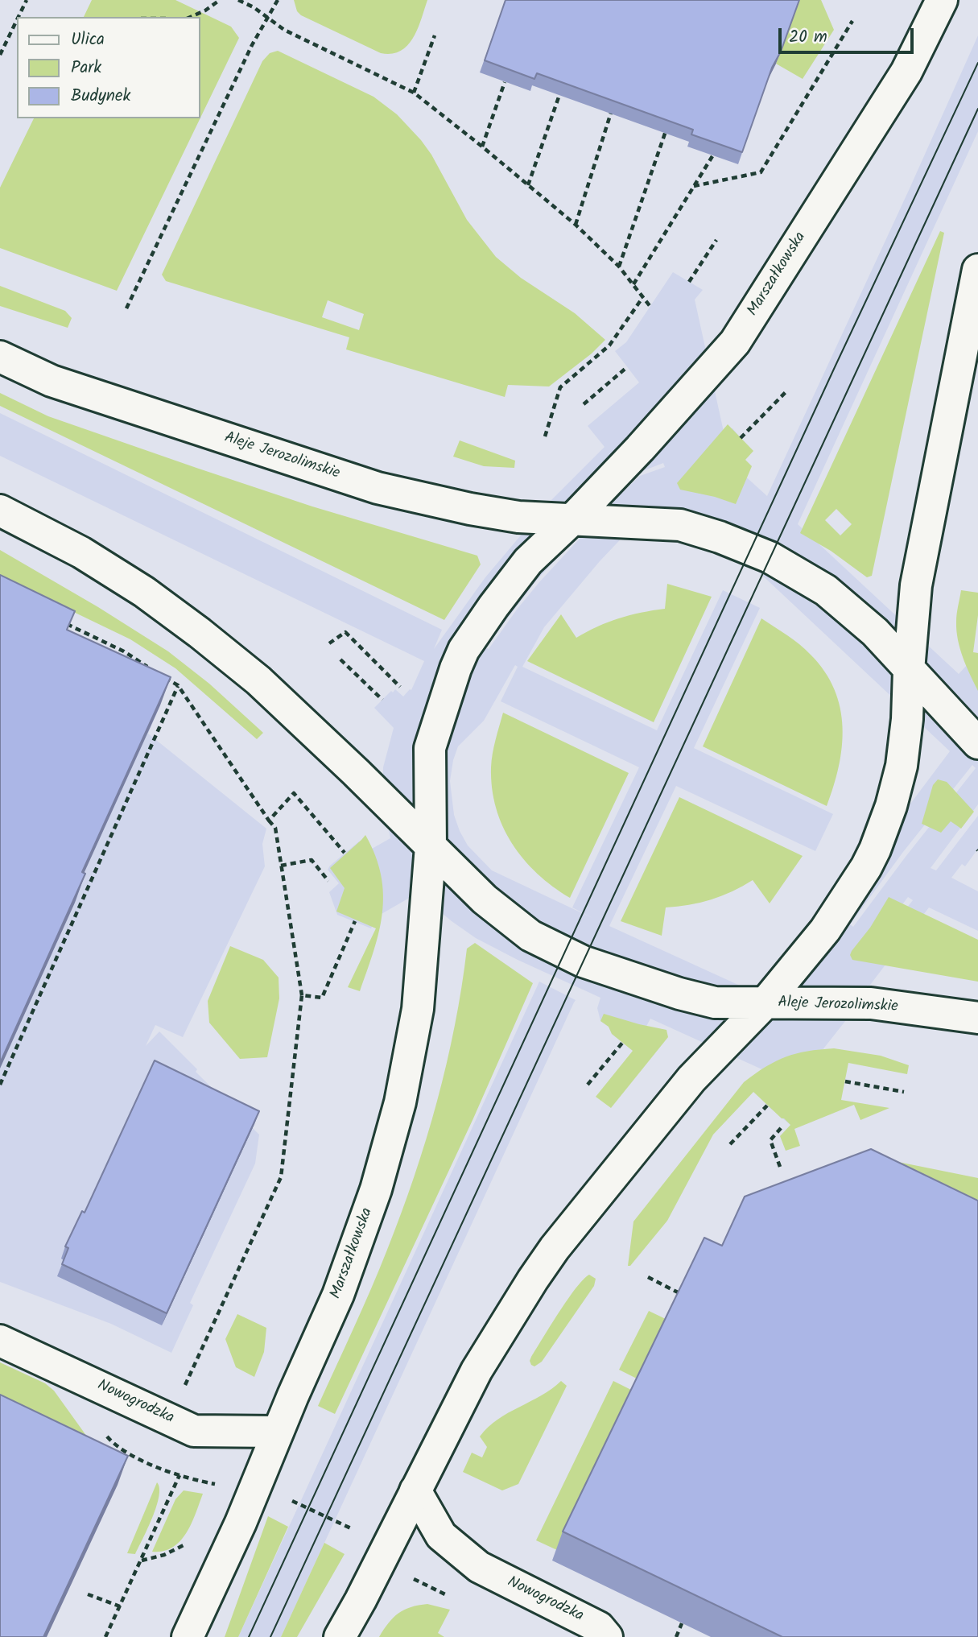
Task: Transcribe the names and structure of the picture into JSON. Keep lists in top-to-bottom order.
{
  "streets": {
    "main road": ["Marszałkowska", "Aleje Jerozolimskie", "Nowogrodzka"]
  },
  "crossings": [
    ["Marszałkowska", "Aleje Jerozolimskie"],
    ["Marszałkowska", "Nowogrodzka"]
  ],
  "legend": ["Ulica", "Park", "Budynek"],
  "scale_bar": "20 m"
}
